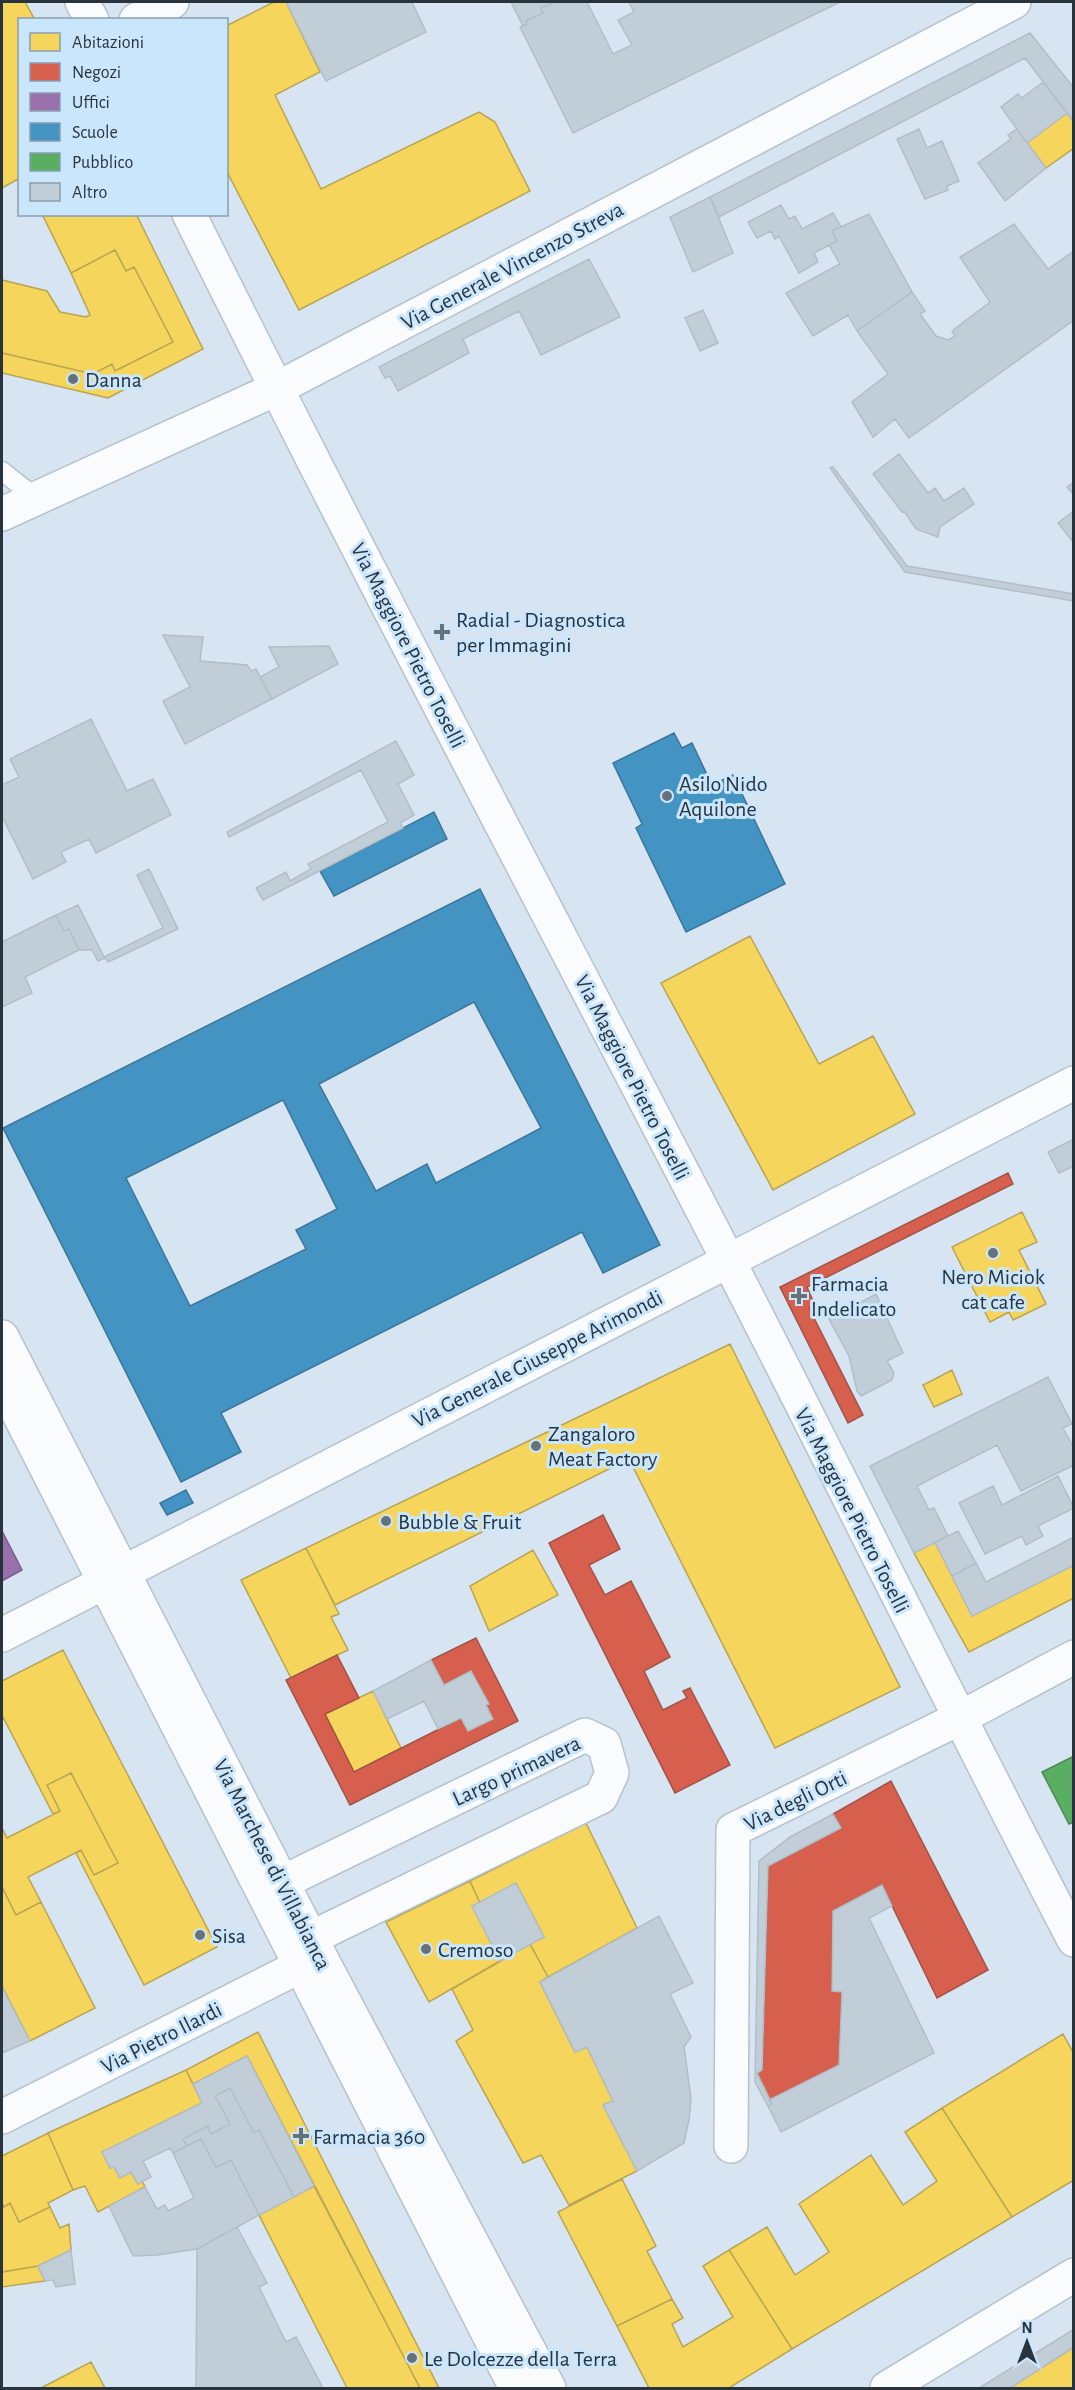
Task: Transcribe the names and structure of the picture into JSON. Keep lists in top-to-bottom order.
{
  "streets": {
    "street": [
      "Via Generale Vincenzo Streva",
      "Via Maggiore Pietro Toselli",
      "Via Generale Giuseppe Arimondi",
      "Largo primavera",
      "Via degli Orti",
      "Via Marchese di Villabianca",
      "Via Pietro Ilardi"
    ]
  },
  "crossings": [
    ["Via Generale Vincenzo Streva", "Via Maggiore Pietro Toselli"],
    ["Via Maggiore Pietro Toselli", "Via Generale Giuseppe Arimondi"],
    ["Via Maggiore Pietro Toselli", "Via degli Orti"],
    ["Via Generale Giuseppe Arimondi", "Via Marchese di Villabianca"],
    ["Largo primavera", "Via Marchese di Villabianca"],
    ["Largo primavera", "Via Pietro Ilardi"],
    ["Via Marchese di Villabianca", "Via Pietro Ilardi"]
  ],
  "places": {
    "other": [
      "Danna",
      "Asilo Nido Aquilone",
      "Nero Miciok cat cafe",
      "Zangaloro Meat Factory",
      "Bubble & Fruit",
      "Sisa",
      "Cremoso",
      "Le Dolcezze della Terra"
    ],
    "health": ["Radial - Diagnostica per Immagini", "Farmacia Indelicato", "Farmacia 360"]
  },
  "legend": [
    "Abitazioni",
    "Negozi",
    "Uffici",
    "Scuole",
    "Pubblico",
    "Altro"
  ],
  "north": "top"
}
